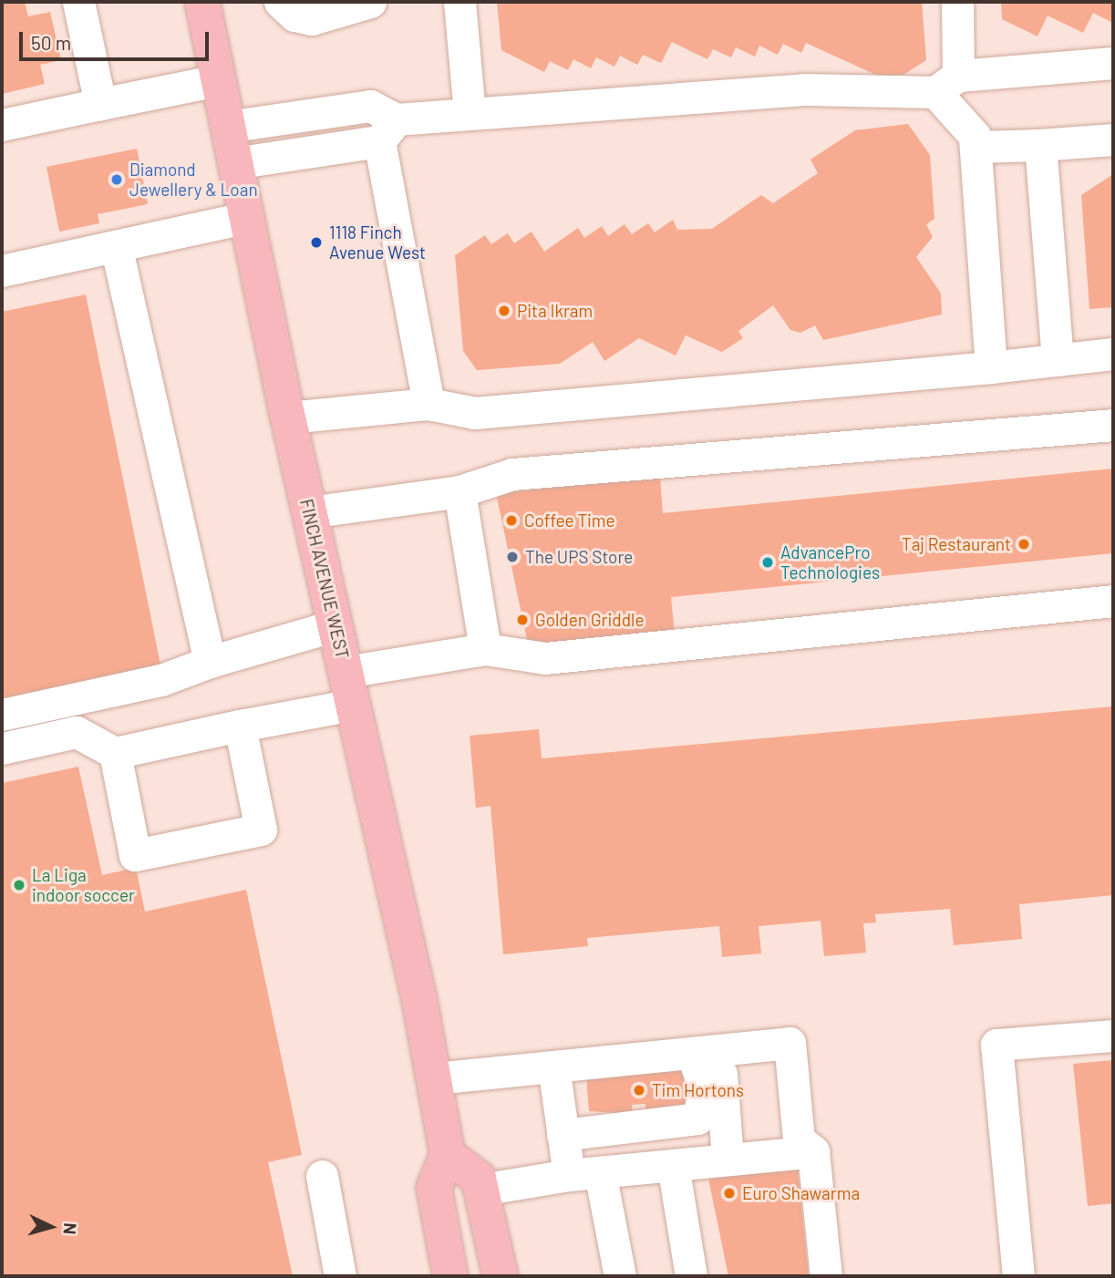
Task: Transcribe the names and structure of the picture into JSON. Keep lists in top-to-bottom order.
{
  "streets": {
    "main road": ["FINCH AVENUE WEST"]
  },
  "places": [
    "Diamond Jewellery & Loan",
    "1118 Finch Avenue West",
    "Pita Ikram",
    "Coffee Time",
    "Taj Restaurant",
    "The UPS Store",
    "AdvancePro Technologies",
    "Golden Griddle",
    "La Liga indoor soccer",
    "Tim Hortons",
    "Euro Shawarma"
  ],
  "scale_bar": "50 m",
  "north": "right"
}
